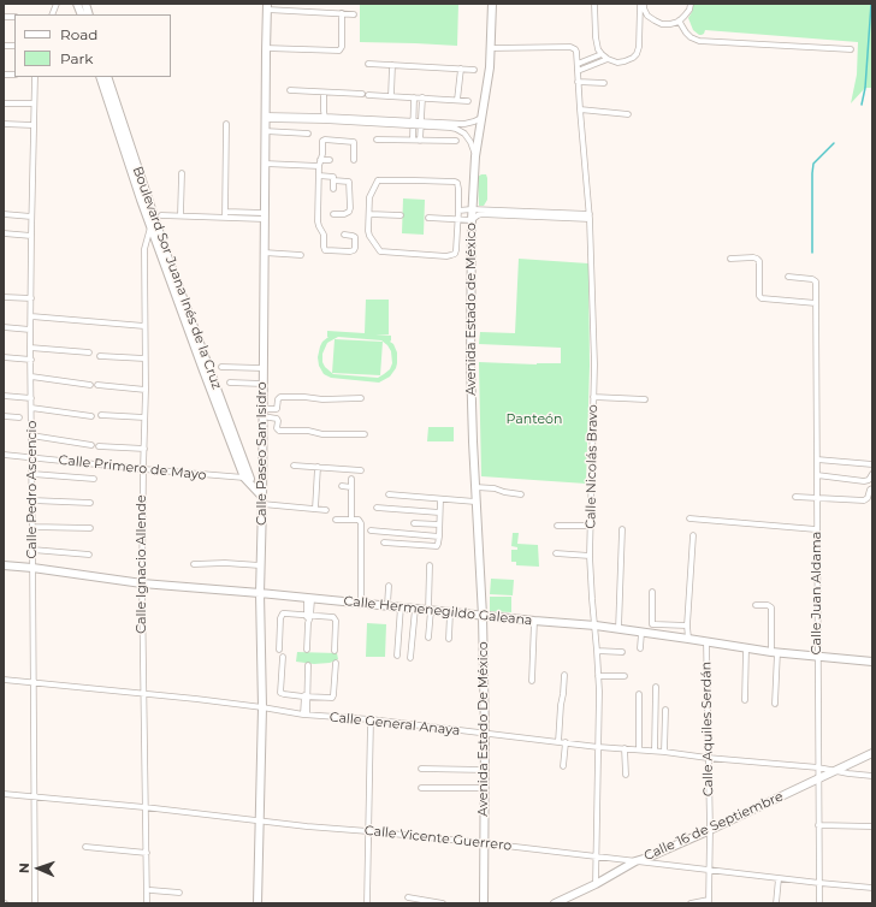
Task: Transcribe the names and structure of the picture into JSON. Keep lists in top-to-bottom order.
{
  "streets": {
    "main road": [
      "Boulevard Sor Juana Inés de la Cruz",
      "Avenida Estado de México",
      "Calle Paseo San Isidro",
      "Calle Primero de Mayo",
      "Calle Hermenegildo Galeana",
      "Avenida Estado De México",
      "Calle 16 de Septiembre"
    ],
    "street": [
      "Calle Nicolás Bravo",
      "Calle Pedro Ascencio",
      "Calle Ignacio Allende",
      "Calle Juan Aldama",
      "Calle General Anaya",
      "Calle Aquiles Serdán",
      "Calle Vicente Guerrero"
    ]
  },
  "crossings": [
    ["Boulevard Sor Juana Inés de la Cruz", "Calle Primero de Mayo"],
    ["Boulevard Sor Juana Inés de la Cruz", "Calle Ignacio Allende"],
    ["Avenida Estado de México", "Calle Nicolás Bravo"],
    ["Avenida Estado de México", "Calle Hermenegildo Galeana"],
    ["Avenida Estado de México", "Avenida Estado De México"],
    ["Calle Paseo San Isidro", "Calle Primero de Mayo"],
    ["Calle Paseo San Isidro", "Calle Hermenegildo Galeana"],
    ["Calle Paseo San Isidro", "Calle General Anaya"],
    ["Calle Paseo San Isidro", "Calle Vicente Guerrero"],
    ["Calle Nicolás Bravo", "Calle Hermenegildo Galeana"],
    ["Calle Nicolás Bravo", "Calle General Anaya"],
    ["Calle Nicolás Bravo", "Calle 16 de Septiembre"],
    ["Calle Nicolás Bravo", "Calle Vicente Guerrero"],
    ["Calle Primero de Mayo", "Calle Pedro Ascencio"],
    ["Calle Primero de Mayo", "Calle Ignacio Allende"],
    ["Calle Pedro Ascencio", "Calle Hermenegildo Galeana"],
    ["Calle Pedro Ascencio", "Calle General Anaya"],
    ["Calle Pedro Ascencio", "Calle Vicente Guerrero"],
    ["Calle Ignacio Allende", "Calle Hermenegildo Galeana"],
    ["Calle Ignacio Allende", "Calle General Anaya"],
    ["Calle Ignacio Allende", "Calle Vicente Guerrero"],
    ["Calle Juan Aldama", "Calle Hermenegildo Galeana"],
    ["Calle Juan Aldama", "Calle General Anaya"],
    ["Calle Juan Aldama", "Calle 16 de Septiembre"],
    ["Calle Juan Aldama", "Calle Vicente Guerrero"],
    ["Calle Hermenegildo Galeana", "Avenida Estado De México"],
    ["Calle Hermenegildo Galeana", "Calle Aquiles Serdán"],
    ["Calle General Anaya", "Avenida Estado De México"],
    ["Calle General Anaya", "Calle Aquiles Serdán"],
    ["Calle General Anaya", "Calle 16 de Septiembre"],
    ["Avenida Estado De México", "Calle Vicente Guerrero"],
    ["Calle Aquiles Serdán", "Calle 16 de Septiembre"],
    ["Calle Aquiles Serdán", "Calle Vicente Guerrero"],
    ["Calle 16 de Septiembre", "Calle Vicente Guerrero"]
  ],
  "parks": ["Panteón"],
  "legend": ["Road", "Park"],
  "north": "left"
}
